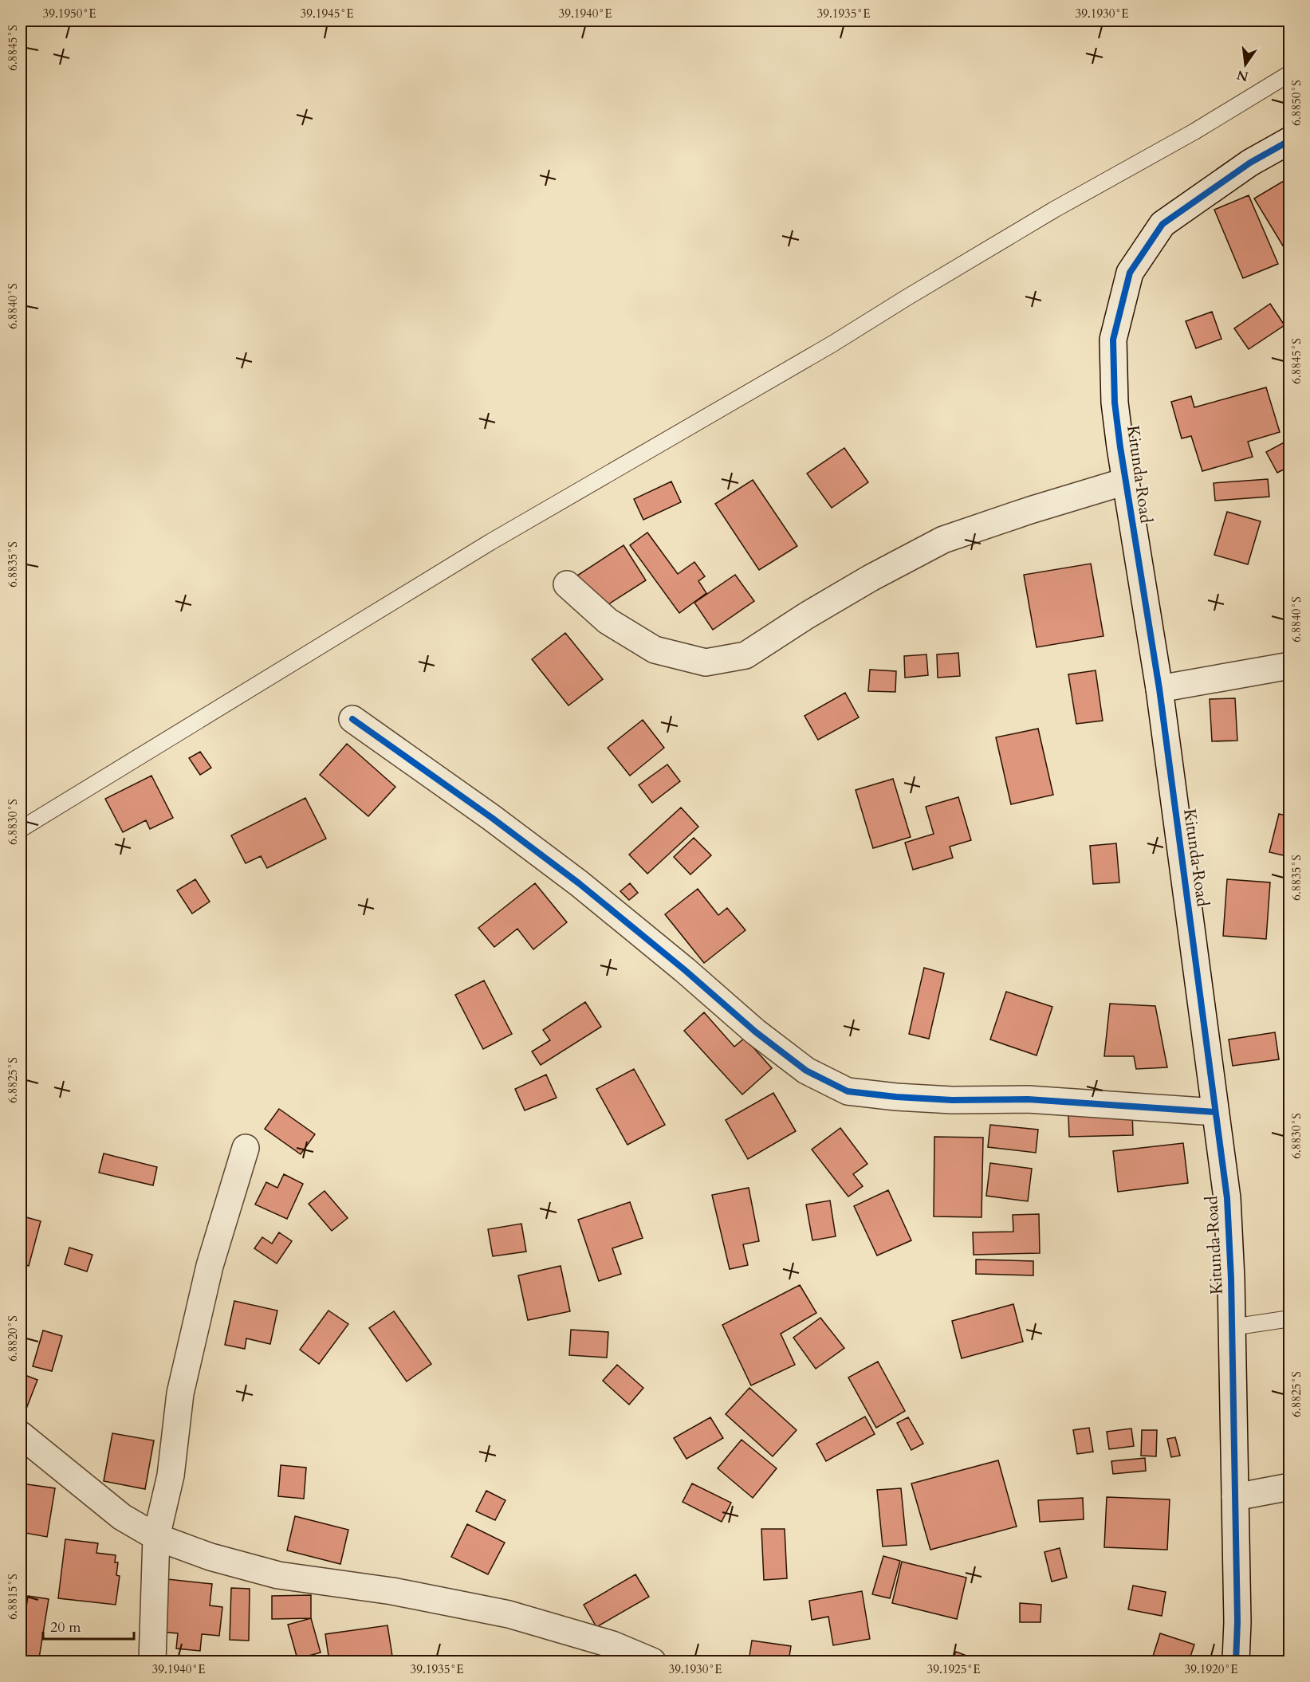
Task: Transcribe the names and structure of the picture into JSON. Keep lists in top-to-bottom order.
{
  "streets": {
    "street": ["Kitunda Road"]
  },
  "scale_bar": "20 m",
  "north": "bottom",
  "coordinates": [
    "39.1950°E",
    "39.1945°E",
    "39.1940°E",
    "39.1935°E",
    "39.1930°E",
    "6.8845°S",
    "6.8850°S",
    "6.8840°S",
    "6.8835°S",
    "6.8830°S",
    "6.8825°S",
    "6.8820°S",
    "6.8815°S",
    "39.1925°E",
    "39.1920°E"
  ]
}
